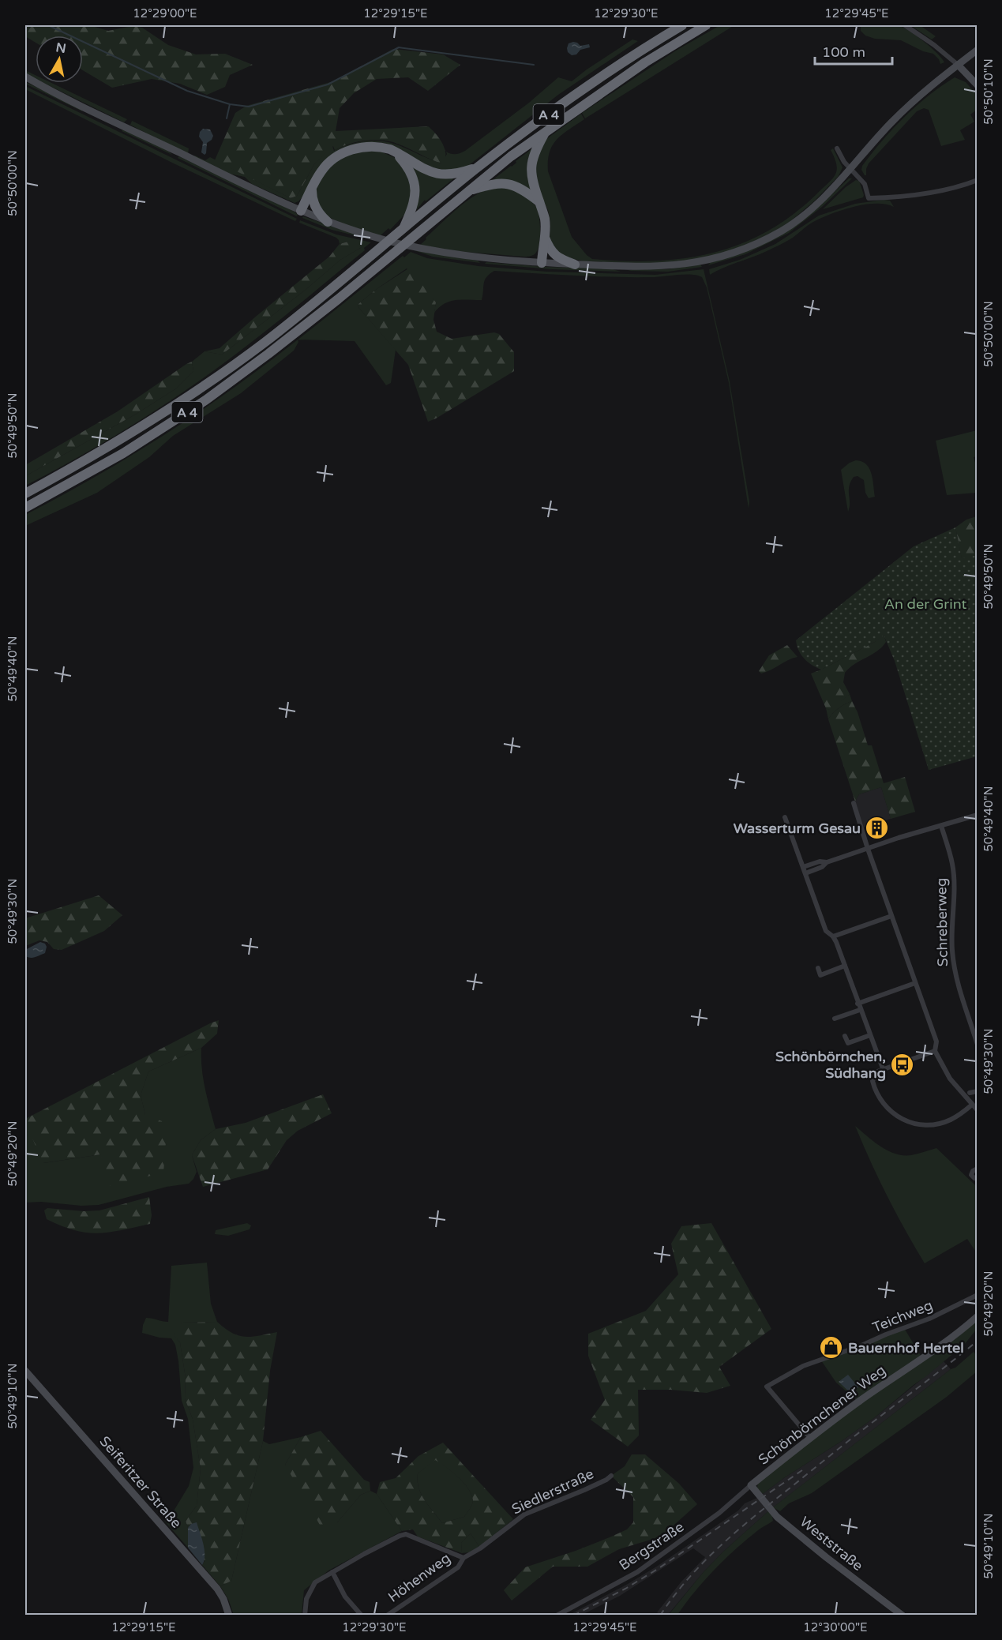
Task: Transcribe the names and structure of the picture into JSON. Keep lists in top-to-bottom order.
{
  "streets": {
    "highway": ["A 4"],
    "main road": ["Schönbörnchener Weg", "Seiferitzer Straße", "Weststraße"],
    "street": [
      "Schreberweg",
      "Teichweg",
      "Siedlerstraße",
      "Bergstraße",
      "Höhenweg"
    ]
  },
  "crossings": [
    ["Teichweg", "Schönbörnchener Weg"],
    ["Schönbörnchener Weg", "Weststraße"],
    ["Schönbörnchener Weg", "Bergstraße"],
    ["Siedlerstraße", "Höhenweg"],
    ["Weststraße", "Bergstraße"]
  ],
  "parks": ["An der Grint"],
  "places": {
    "building": ["Wasserturm Gesau"],
    "bus stop": ["Schönbörnchen, Südhang"],
    "shop": ["Bauernhof Hertel"]
  },
  "scale_bar": "100 m",
  "north": "top",
  "coordinates": [
    "12°29'00\"E",
    "12°29'15\"E",
    "12°29'30\"E",
    "12°29'45\"E",
    "50°50'10\"N",
    "50°50'00\"N",
    "50°49'50\"N",
    "50°49'40\"N",
    "50°49'30\"N",
    "50°49'20\"N",
    "50°49'10\"N",
    "12°30'00\"E"
  ]
}
